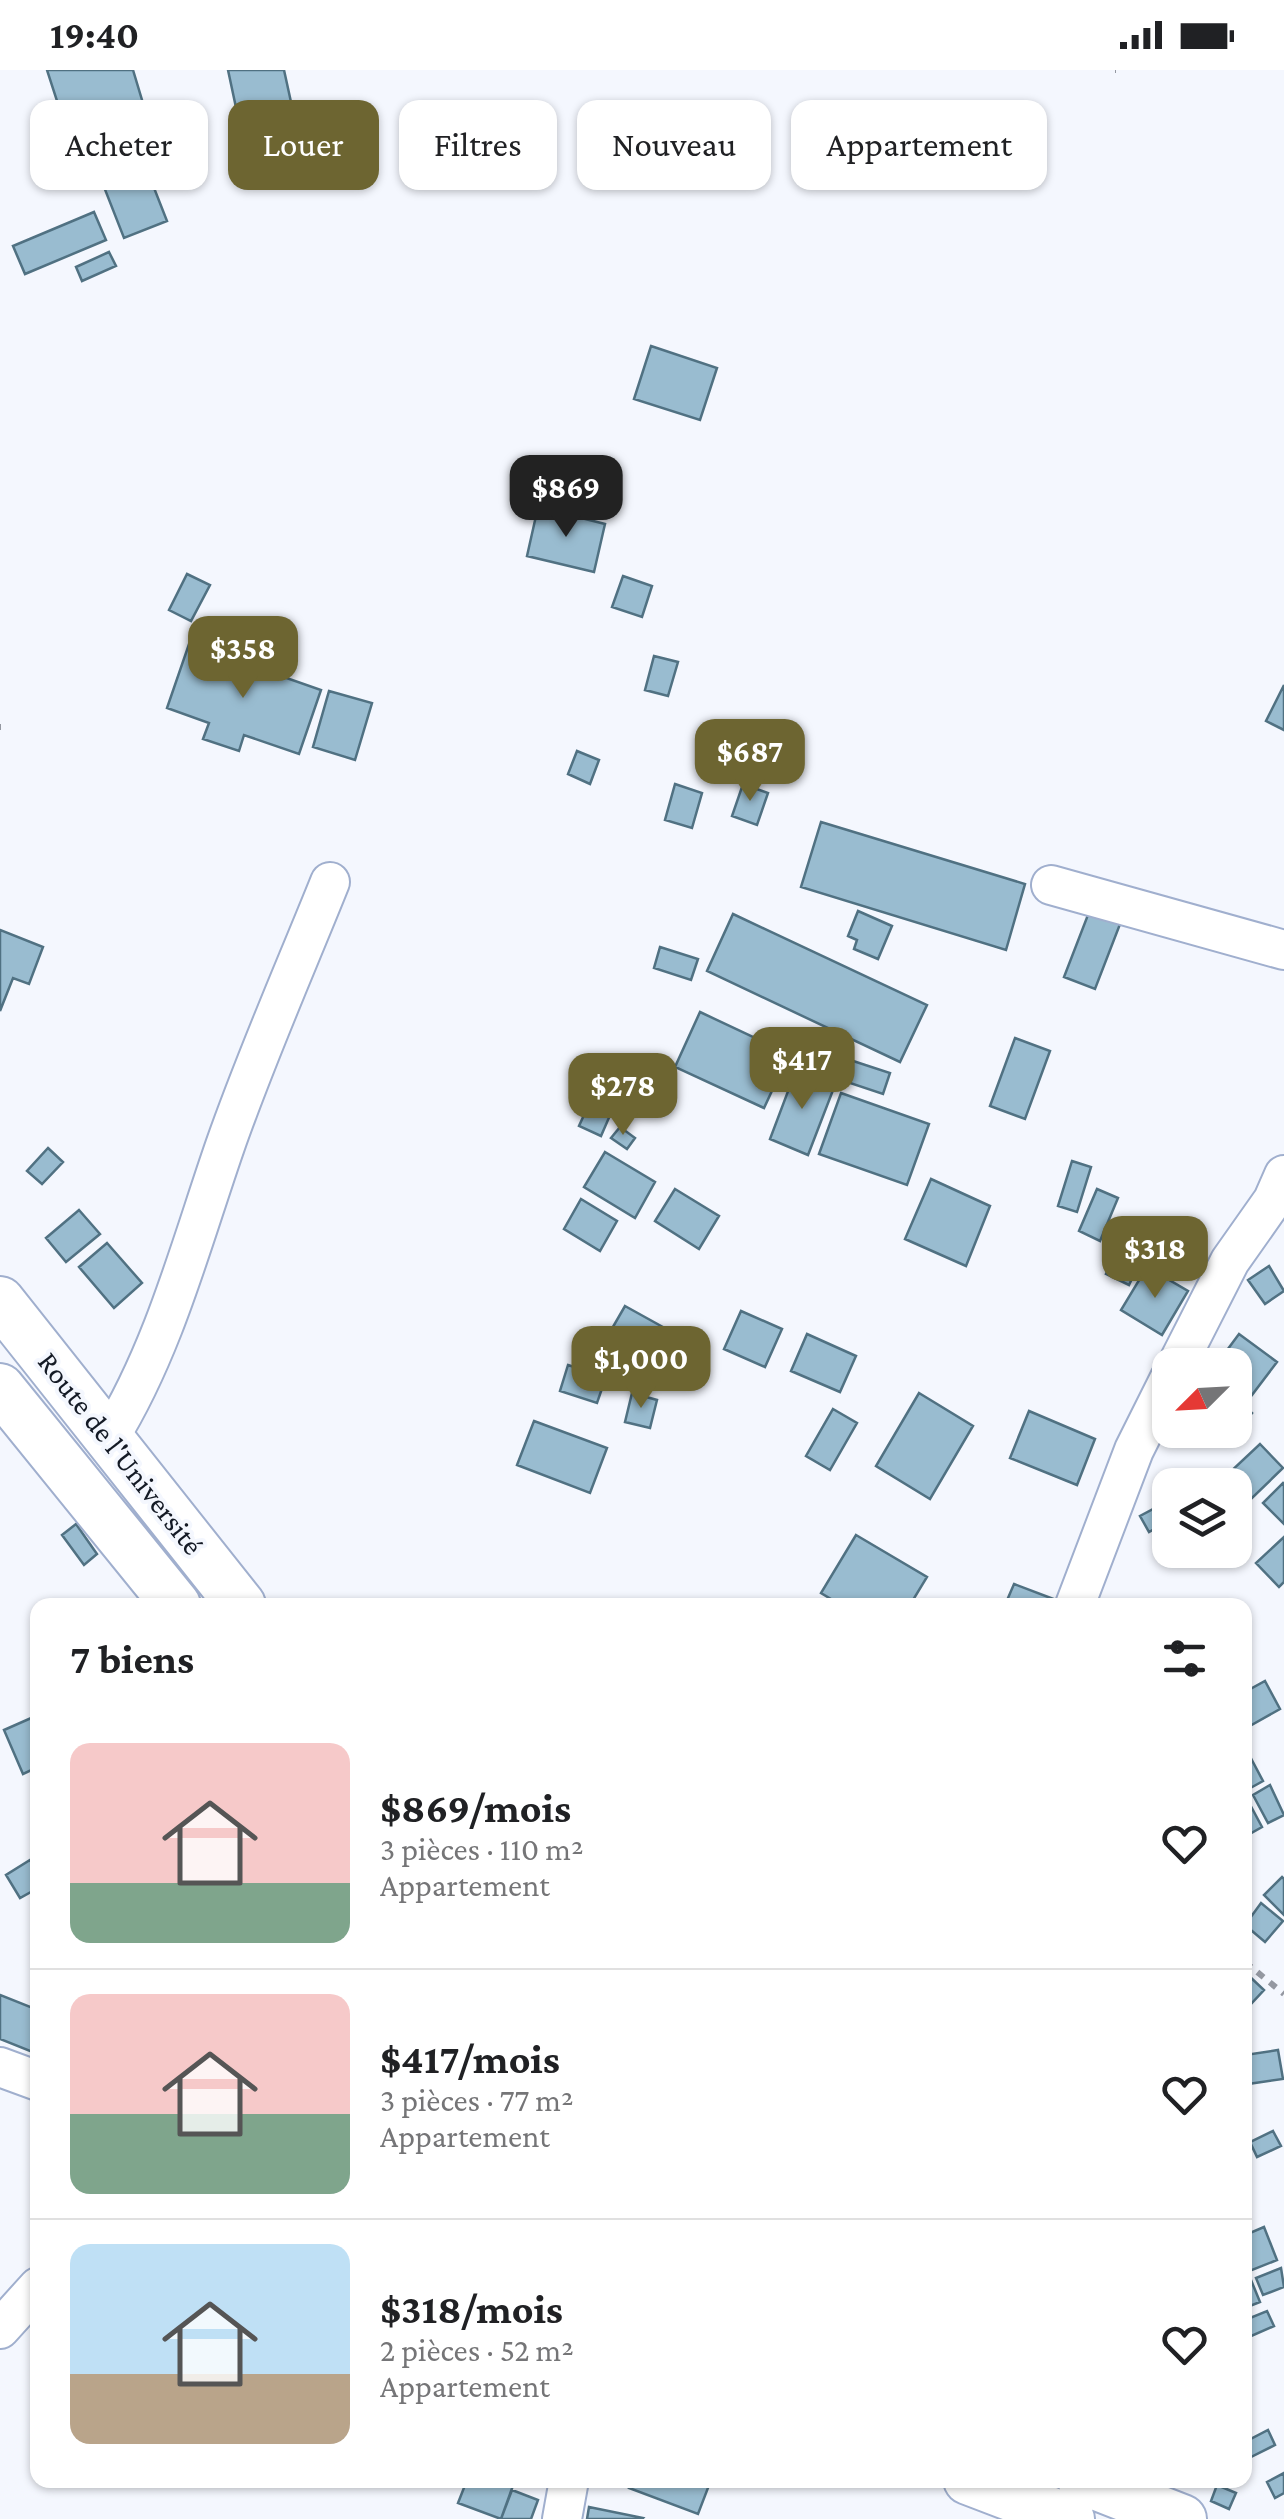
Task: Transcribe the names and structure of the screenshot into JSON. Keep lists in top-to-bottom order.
{
  "streets": {
    "main road": ["Route de l'Université"]
  },
  "north": "bottom left",
  "page": {
    "status": "19:40",
    "chip": [
      "Acheter",
      "Louer",
      "Filtres",
      "Nouveau",
      "Appartement"
    ],
    "price": [
      "$869",
      "$358",
      "$687",
      "$417",
      "$278",
      "$318",
      "$1,000"
    ],
    "heading": "7 biens",
    "list": [
      {
        "name": "$869/mois",
        "note": "3 pièces · 110 m² · Appartement"
      },
      {
        "name": "$417/mois",
        "note": "3 pièces · 77 m² · Appartement"
      },
      {
        "name": "$318/mois",
        "note": "2 pièces · 52 m² · Appartement"
      }
    ]
  }
}
